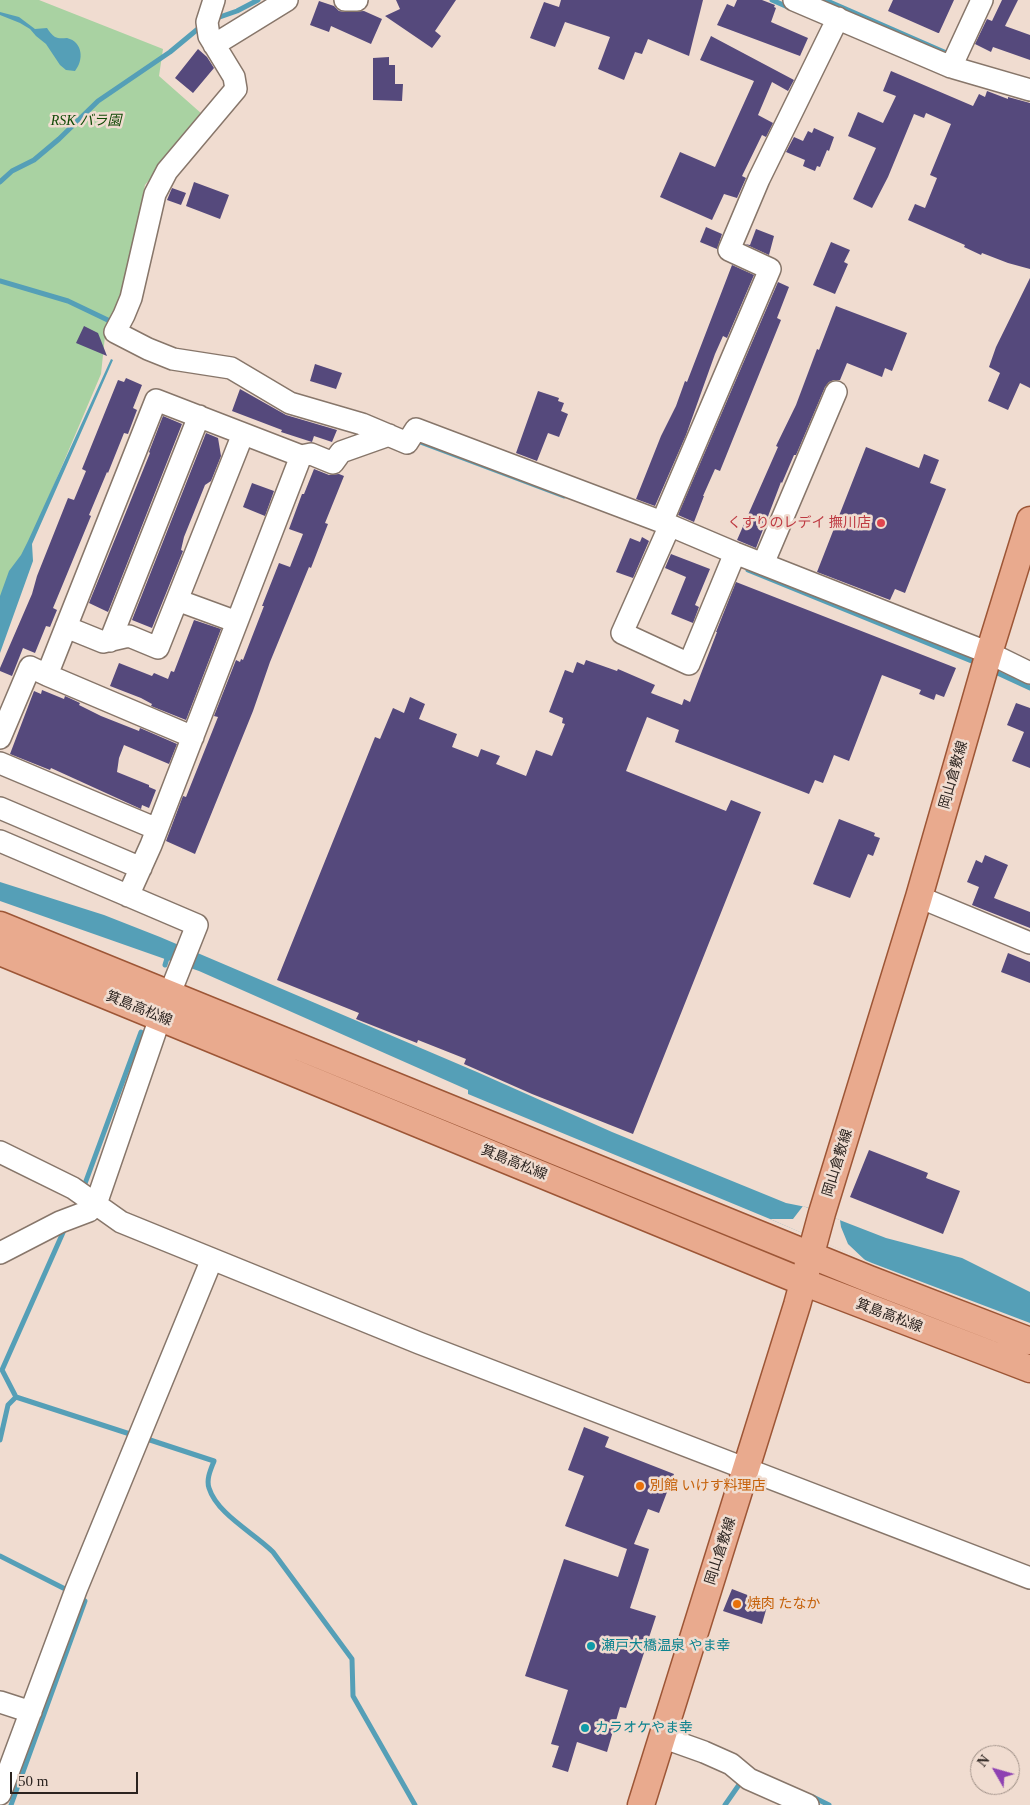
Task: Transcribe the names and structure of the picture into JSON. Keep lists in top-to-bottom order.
{
  "streets": {
    "main road": ["岡山倉敷線", "箕島高松線"]
  },
  "crossings": [
    ["岡山倉敷線", "箕島高松線"]
  ],
  "parks": ["RSK バラ園"],
  "places": [
    "くすりのレデイ 撫川店",
    "別館 いけす料理店",
    "焼肉 たなか",
    "瀬戸大橋温泉 やま幸",
    "カラオケやま幸"
  ],
  "scale_bar": "50 m",
  "north": "top left"
}
